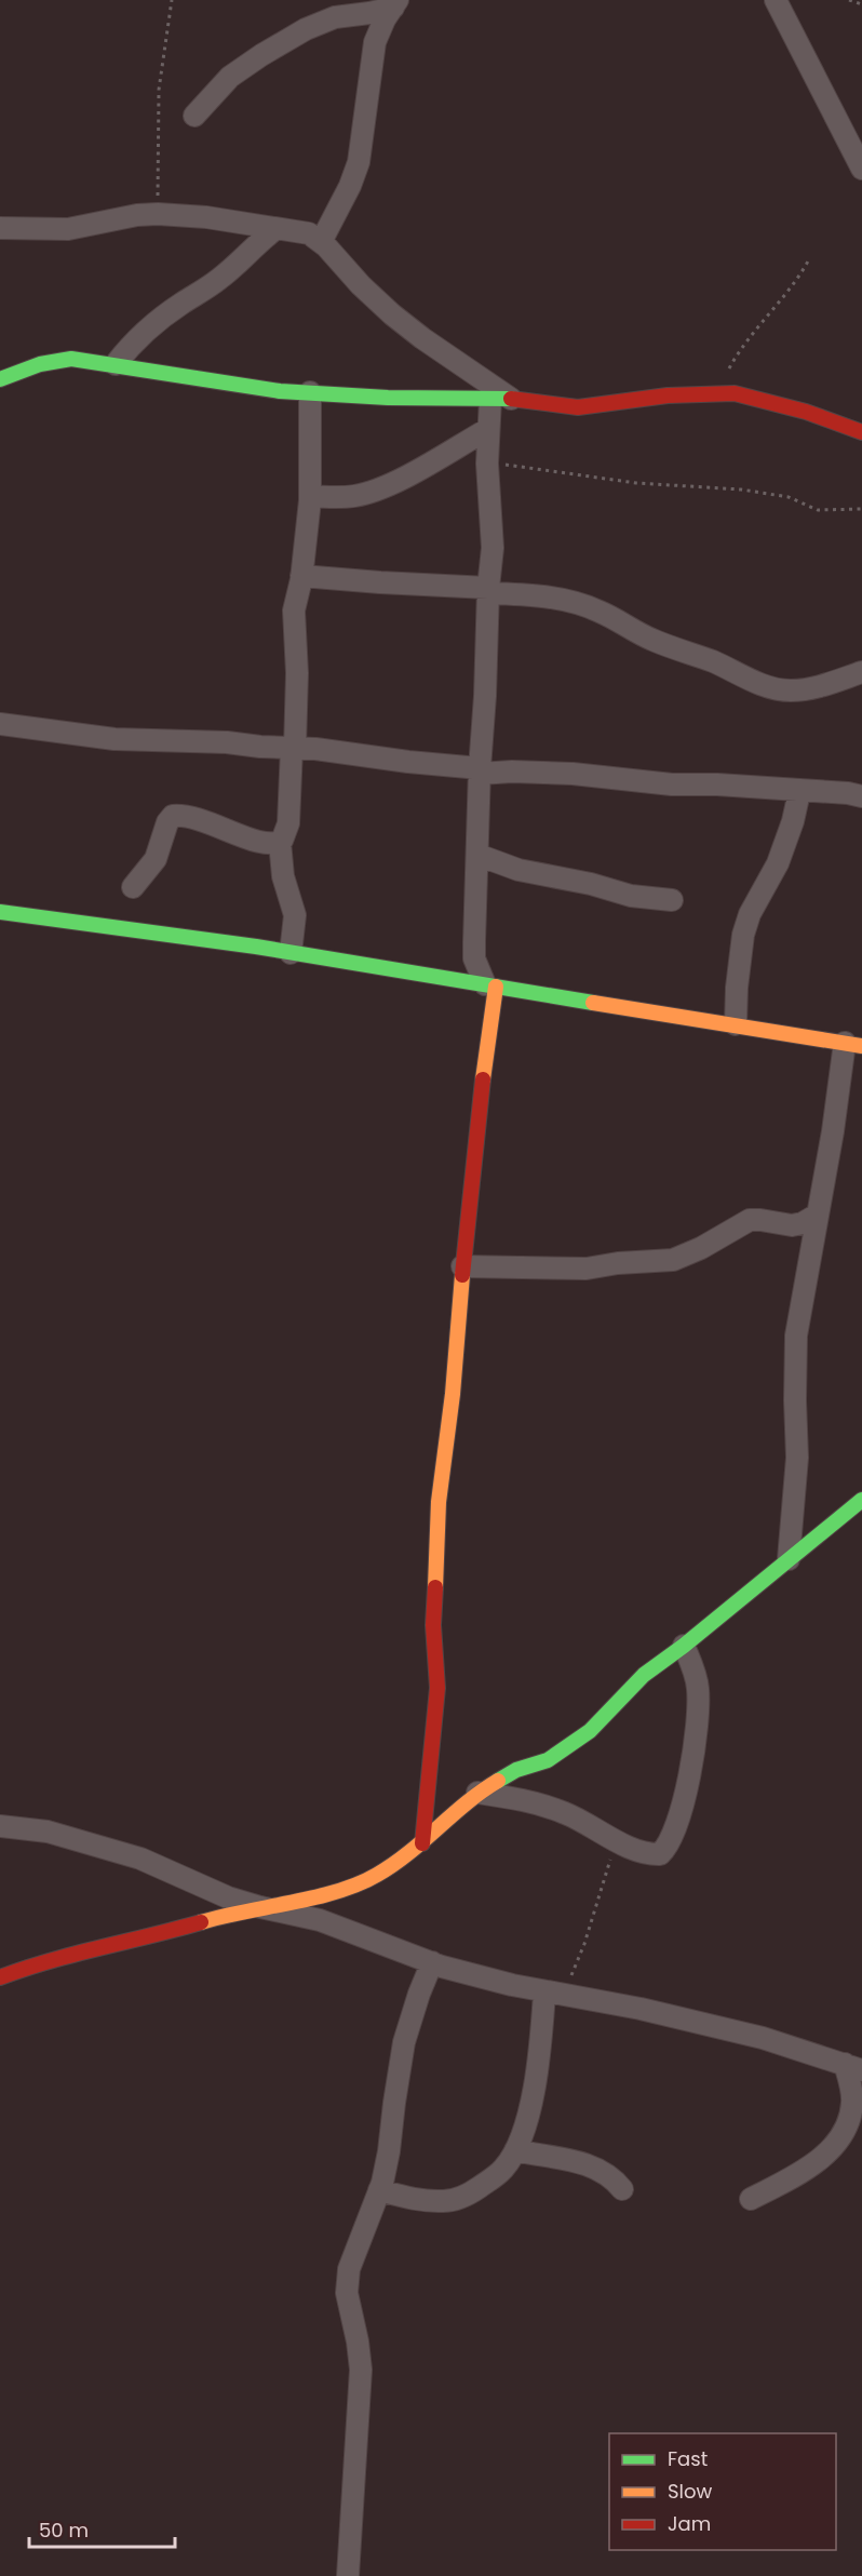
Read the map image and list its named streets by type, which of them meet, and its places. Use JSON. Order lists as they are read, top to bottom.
{
  "legend": ["Fast", "Slow", "Jam"],
  "scale_bar": "50 m"
}
